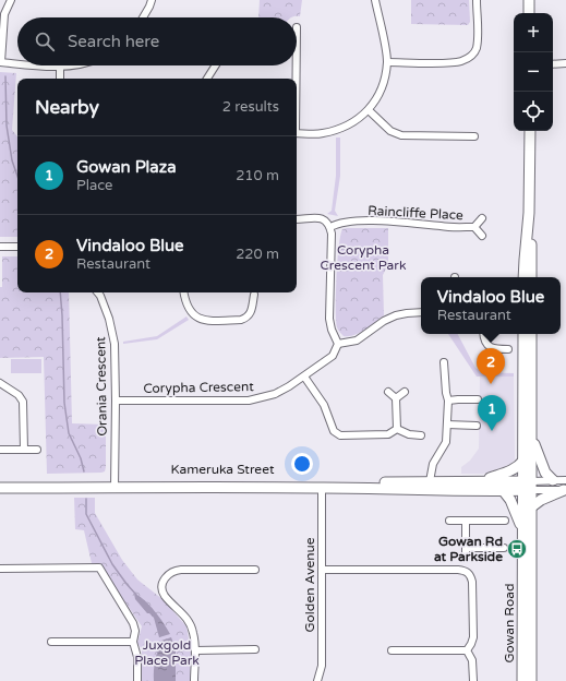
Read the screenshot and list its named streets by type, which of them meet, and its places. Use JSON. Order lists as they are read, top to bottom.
{
  "streets": {
    "main road": ["Kameruka Street", "Gowan Road"],
    "street": [
      "Raincliffe Place",
      "Orania Crescent",
      "Corypha Crescent",
      "Golden Avenue"
    ]
  },
  "crossings": [
    ["Orania Crescent", "Corypha Crescent"],
    ["Orania Crescent", "Kameruka Street"],
    ["Kameruka Street", "Golden Avenue"],
    ["Kameruka Street", "Gowan Road"]
  ],
  "parks": ["Corypha Crescent Park", "Juxgold Place Park"],
  "places": {
    "bus stop": ["Gowan Rd at Parkside"]
  },
  "page": {
    "map_buttons": ["+", "−"],
    "search": "Search here",
    "heading": ["Nearby", "2 results"],
    "list": [
      {
        "mark": "1",
        "name": "Gowan Plaza",
        "note": "Place",
        "value": "210 m"
      },
      {
        "mark": "2",
        "name": "Vindaloo Blue",
        "note": "Restaurant",
        "value": "220 m"
      }
    ],
    "popup": ["Vindaloo Blue", "Restaurant"],
    "pins": ["2", "1"]
  }
}
